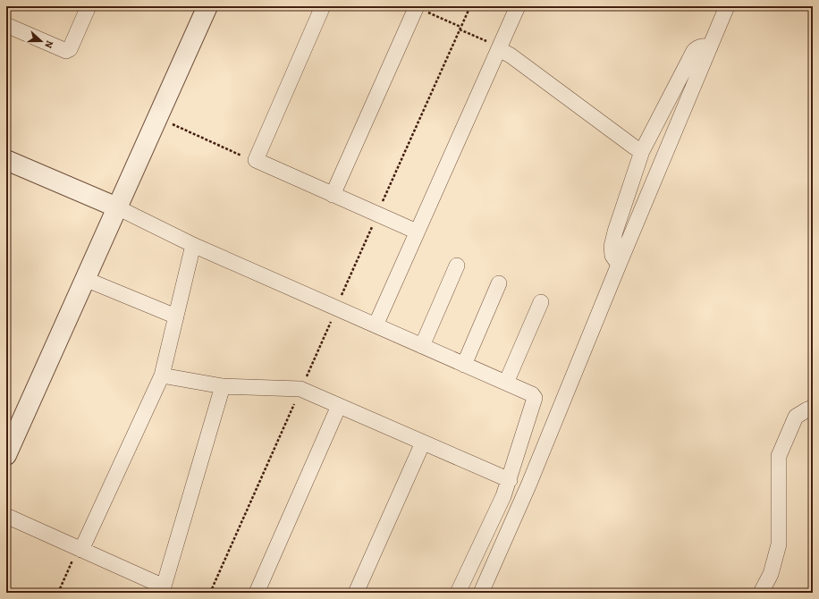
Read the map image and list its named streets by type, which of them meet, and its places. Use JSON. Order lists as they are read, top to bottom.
{
  "north": "right"
}
